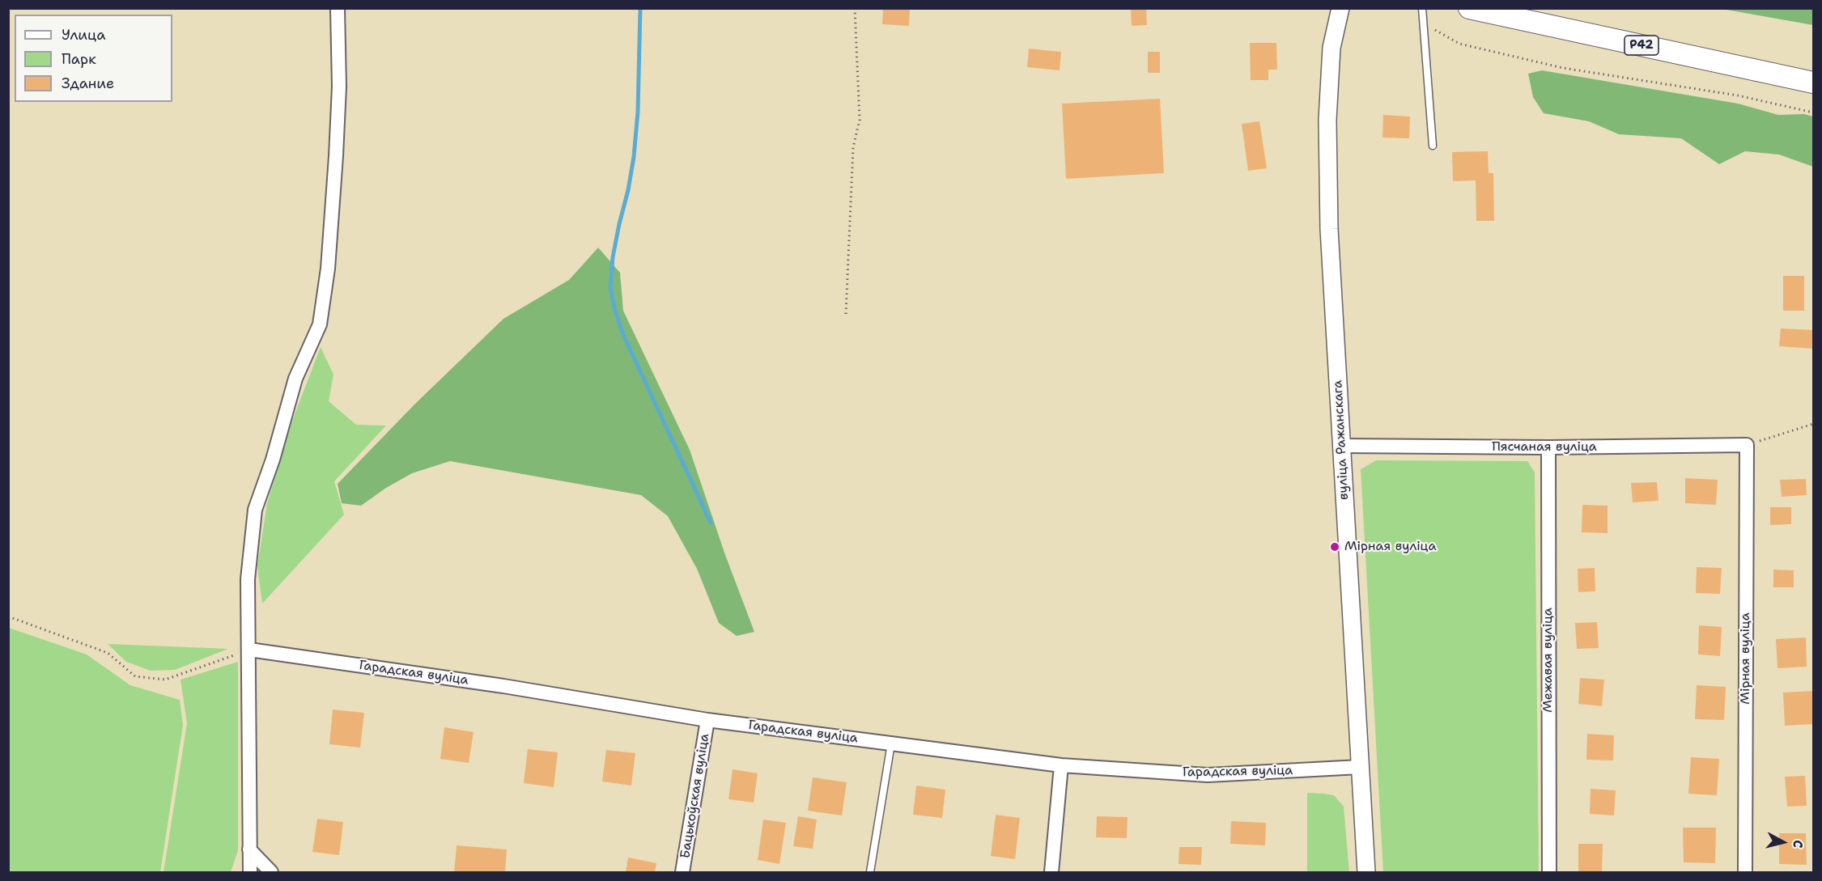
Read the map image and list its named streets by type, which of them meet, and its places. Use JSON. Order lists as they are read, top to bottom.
{
  "streets": {
    "main road": ["Р42"],
    "street": [
      "вуліца Ражанскага",
      "Пясчаная вуліца",
      "Мірная вуліца",
      "Межавая вуліца",
      "Гарадская вуліца",
      "Бацькоўская вуліца"
    ]
  },
  "crossings": [
    ["вуліца Ражанскага", "Пясчаная вуліца"],
    ["вуліца Ражанскага", "Гарадская вуліца"],
    ["Пясчаная вуліца", "Мірная вуліца"],
    ["Пясчаная вуліца", "Межавая вуліца"],
    ["Гарадская вуліца", "Бацькоўская вуліца"]
  ],
  "places": ["Мірная вуліца"],
  "legend": ["Улица", "Парк", "Здание"],
  "north": "right"
}
